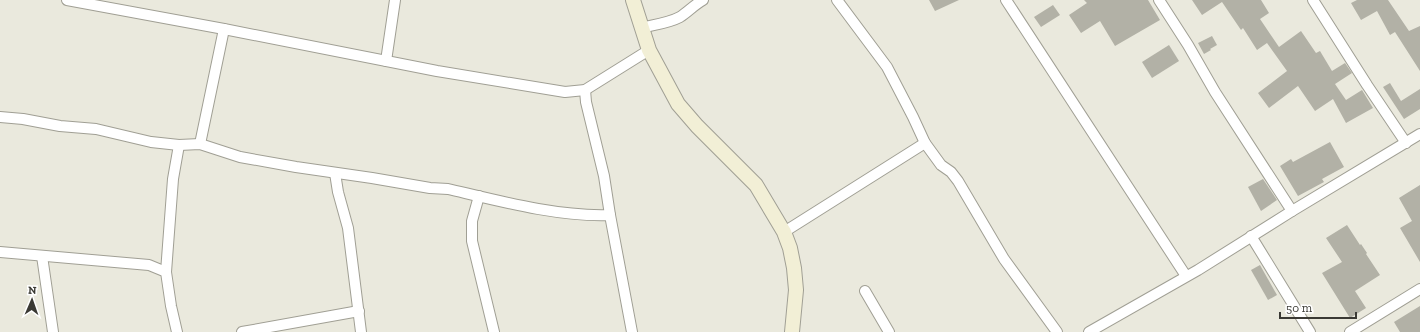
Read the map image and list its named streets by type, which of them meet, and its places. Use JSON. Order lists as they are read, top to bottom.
{
  "scale_bar": "50 m",
  "north": "top"
}
